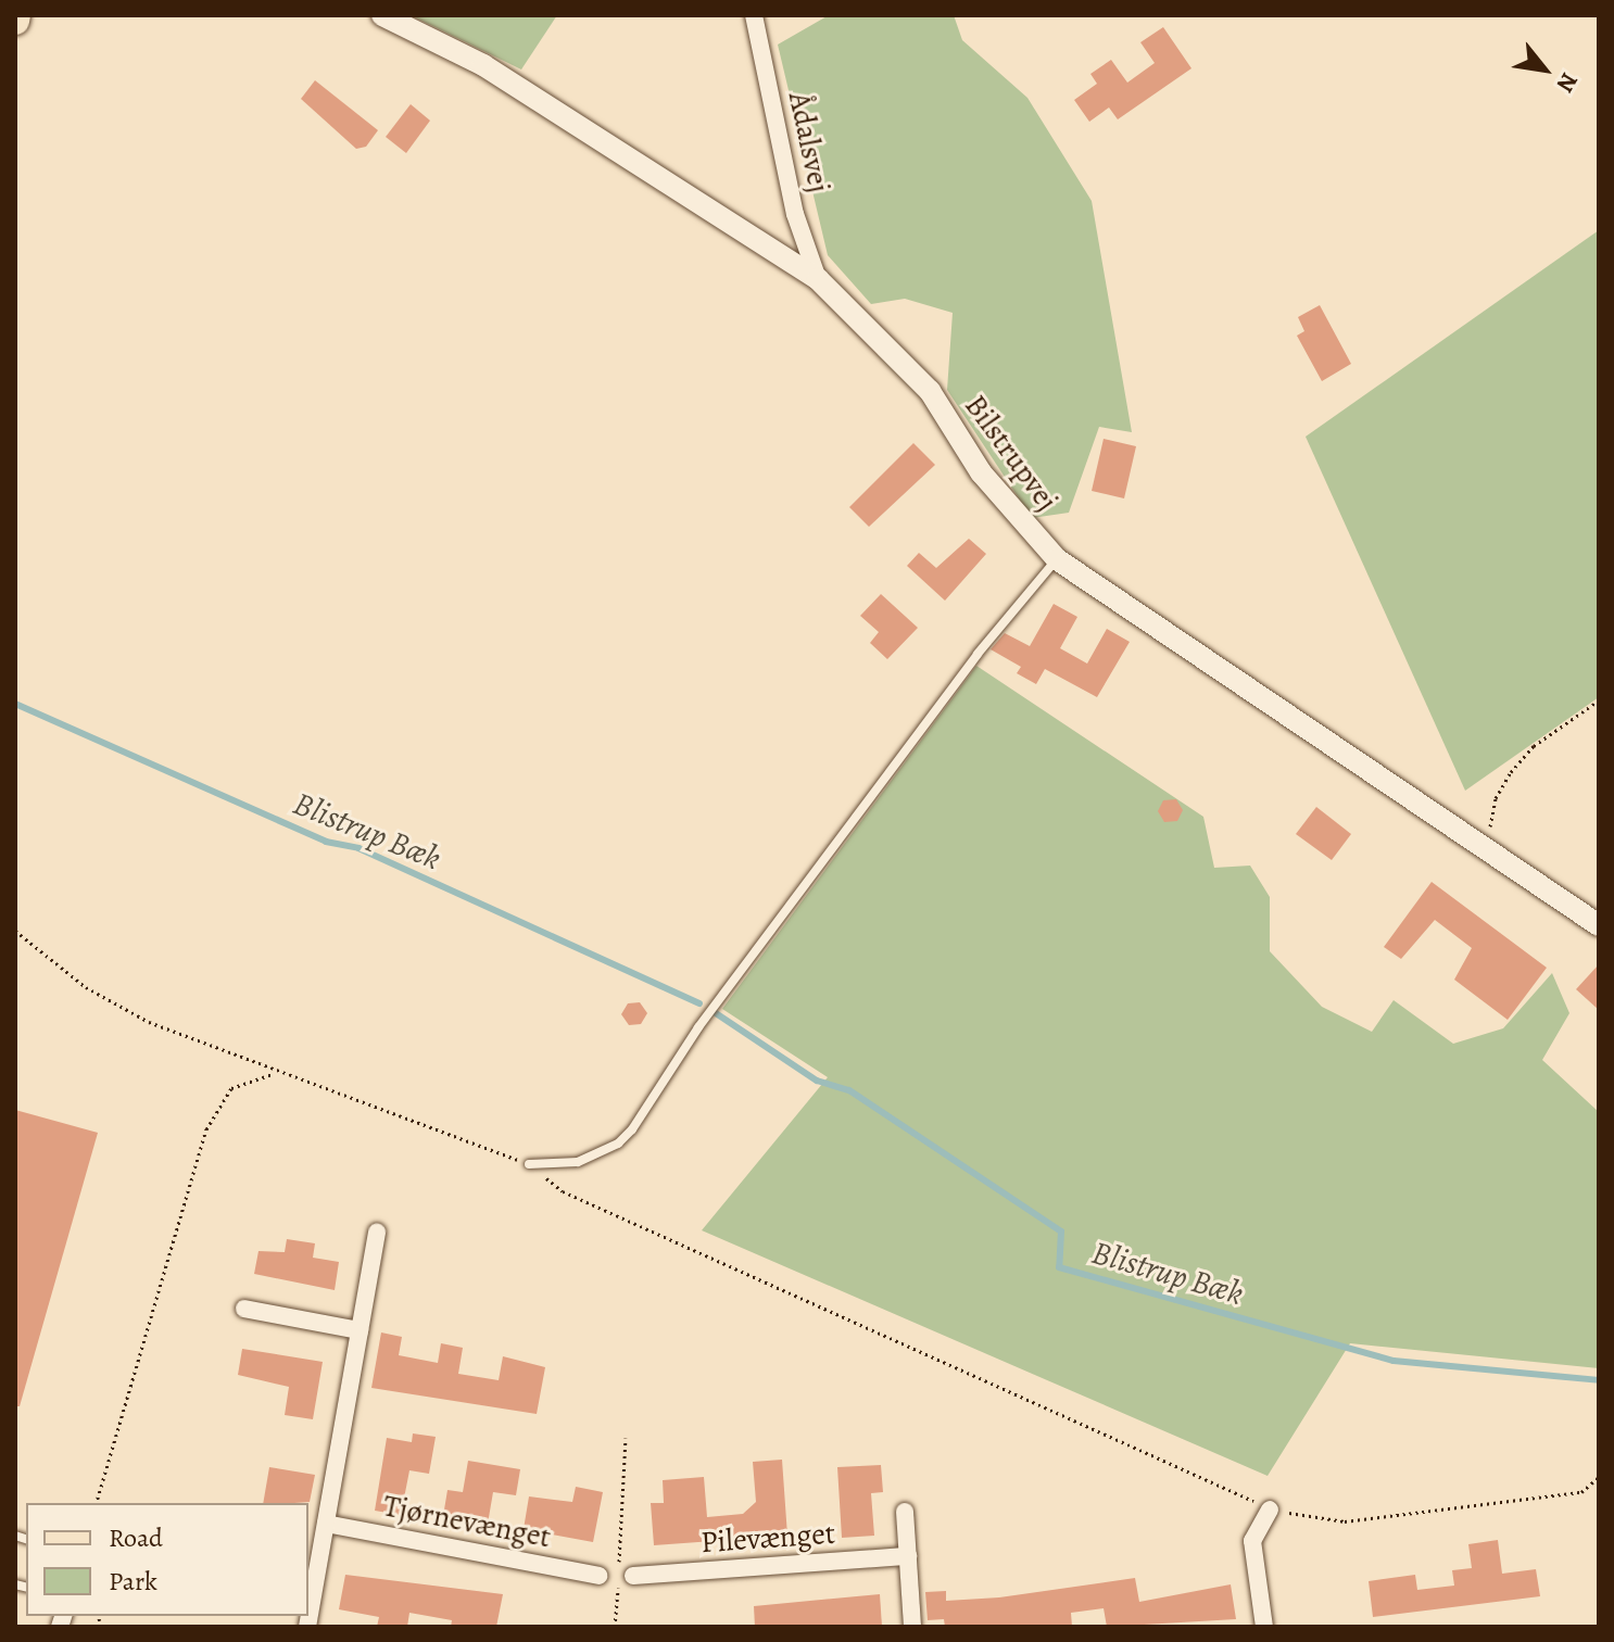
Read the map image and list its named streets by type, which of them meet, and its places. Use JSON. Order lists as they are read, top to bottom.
{
  "streets": {
    "street": [
      "Ådalsvej",
      "Bilstrupvej",
      "Tjørnevænget",
      "Pilevænget"
    ]
  },
  "crossings": [
    ["Ådalsvej", "Bilstrupvej"]
  ],
  "water": ["Blistrup Bæk"],
  "legend": ["Road", "Park"],
  "north": "bottom right"
}
